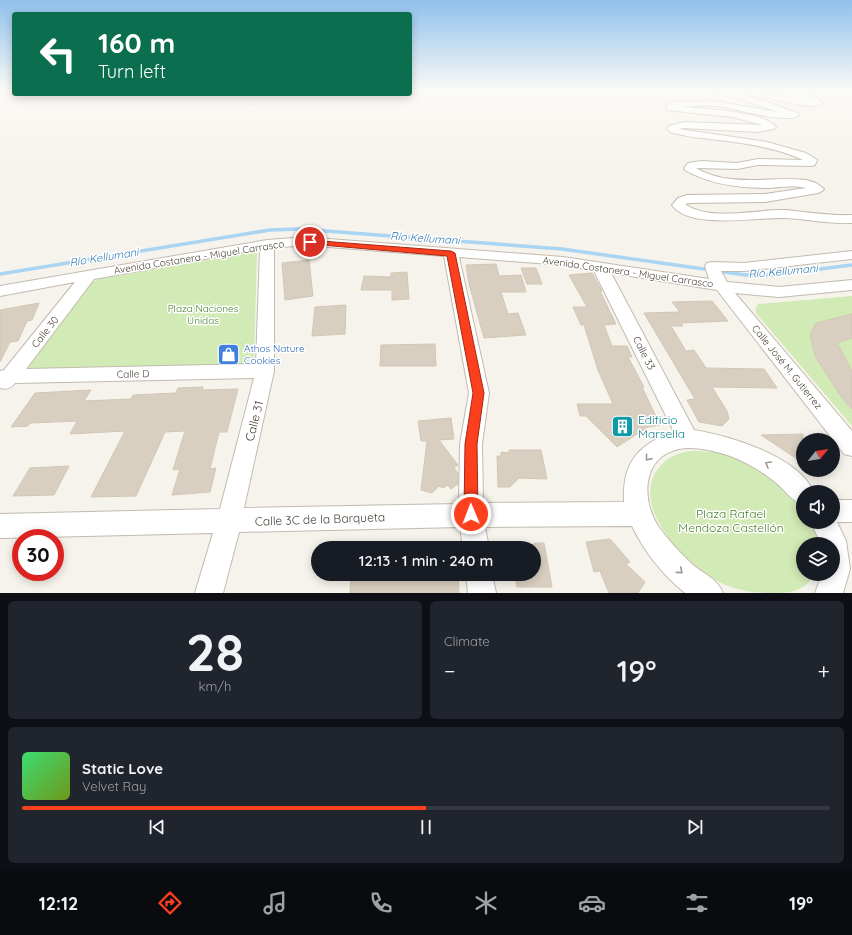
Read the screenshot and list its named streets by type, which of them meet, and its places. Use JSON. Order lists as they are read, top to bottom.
{
  "streets": {
    "street": [
      "Avenida Costanera - Miguel Carrasco",
      "Calle 30",
      "Calle 33",
      "Calle José M. Gutierrez",
      "Calle D",
      "Calle 31",
      "Calle 3C de la Barqueta"
    ]
  },
  "crossings": [
    ["Avenida Costanera - Miguel Carrasco", "Calle 30"],
    ["Avenida Costanera - Miguel Carrasco", "Calle 33"],
    ["Avenida Costanera - Miguel Carrasco", "Calle José M. Gutierrez"],
    ["Avenida Costanera - Miguel Carrasco", "Calle 31"],
    ["Calle 30", "Calle D"],
    ["Calle D", "Calle 31"],
    ["Calle 31", "Calle 3C de la Barqueta"]
  ],
  "water": ["Río Kellumani"],
  "parks": ["Plaza Naciones Unidas", "Plaza Rafael Mendoza Castellón"],
  "places": {
    "shop": ["Athos Nature Cookies"],
    "building": ["Edificio Marsella"]
  },
  "north": "top right",
  "page": {
    "turn": ["160 m", "Turn left"],
    "limit": "30",
    "trip": "12:13 · 1 min · 240 m",
    "tile": [
      ["28", "km/h"],
      "Climate"
    ],
    "heat": ["−", "19°", "+"],
    "song": ["Static Love", "Velvet Ray"],
    "tabs": ["12:12", "19°"]
  }
}
